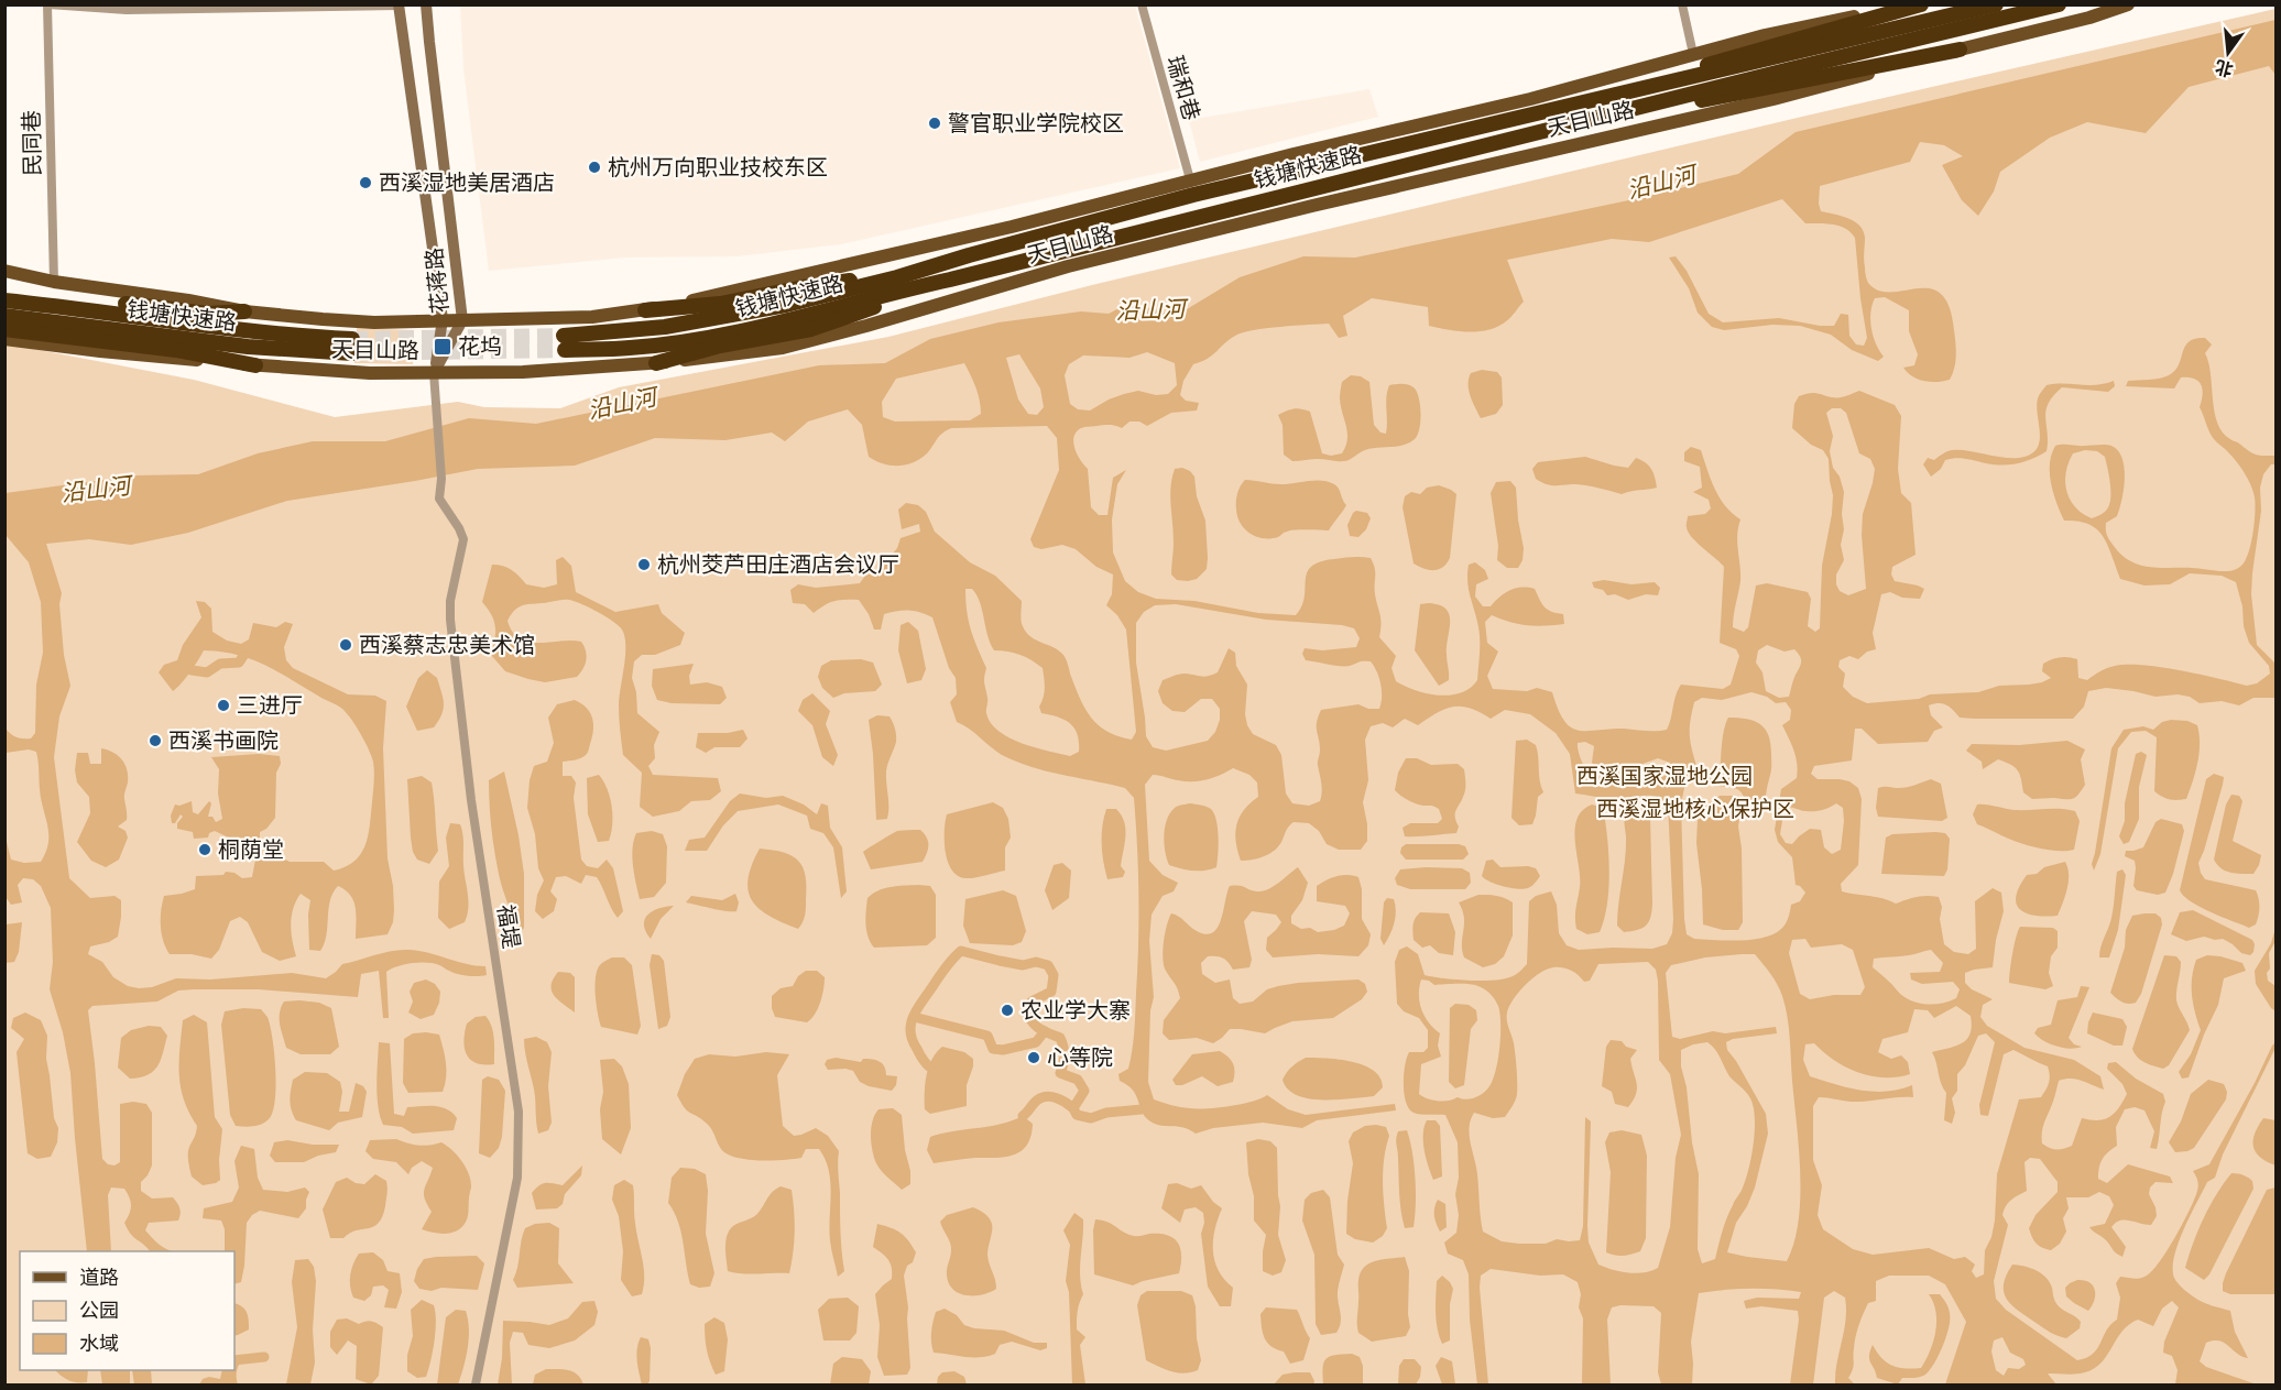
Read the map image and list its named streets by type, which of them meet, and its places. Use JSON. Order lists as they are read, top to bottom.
{
  "streets": {
    "highway": ["钱塘快速路"],
    "main road": ["天目山路"],
    "street": [
      "瑞和巷",
      "民同巷",
      "花蒋路",
      "福堤"
    ]
  },
  "crossings": [
    ["瑞和巷", "天目山路"],
    ["天目山路", "民同巷"],
    ["天目山路", "花蒋路"],
    ["天目山路", "福堤"],
    ["花蒋路", "福堤"]
  ],
  "water": ["沿山河"],
  "parks": ["西溪国家湿地公园", "西溪湿地核心保护区"],
  "places": {
    "other": [
      "警官职业学院校区",
      "杭州万向职业技校东区",
      "西溪湿地美居酒店",
      "杭州茭芦田庄酒店会议厅",
      "西溪蔡志忠美术馆",
      "三进厅",
      "西溪书画院",
      "桐荫堂",
      "农业学大寨",
      "心等院"
    ],
    "transit": ["花坞"]
  },
  "legend": ["道路", "公园", "水域"],
  "north": "bottom"
}
